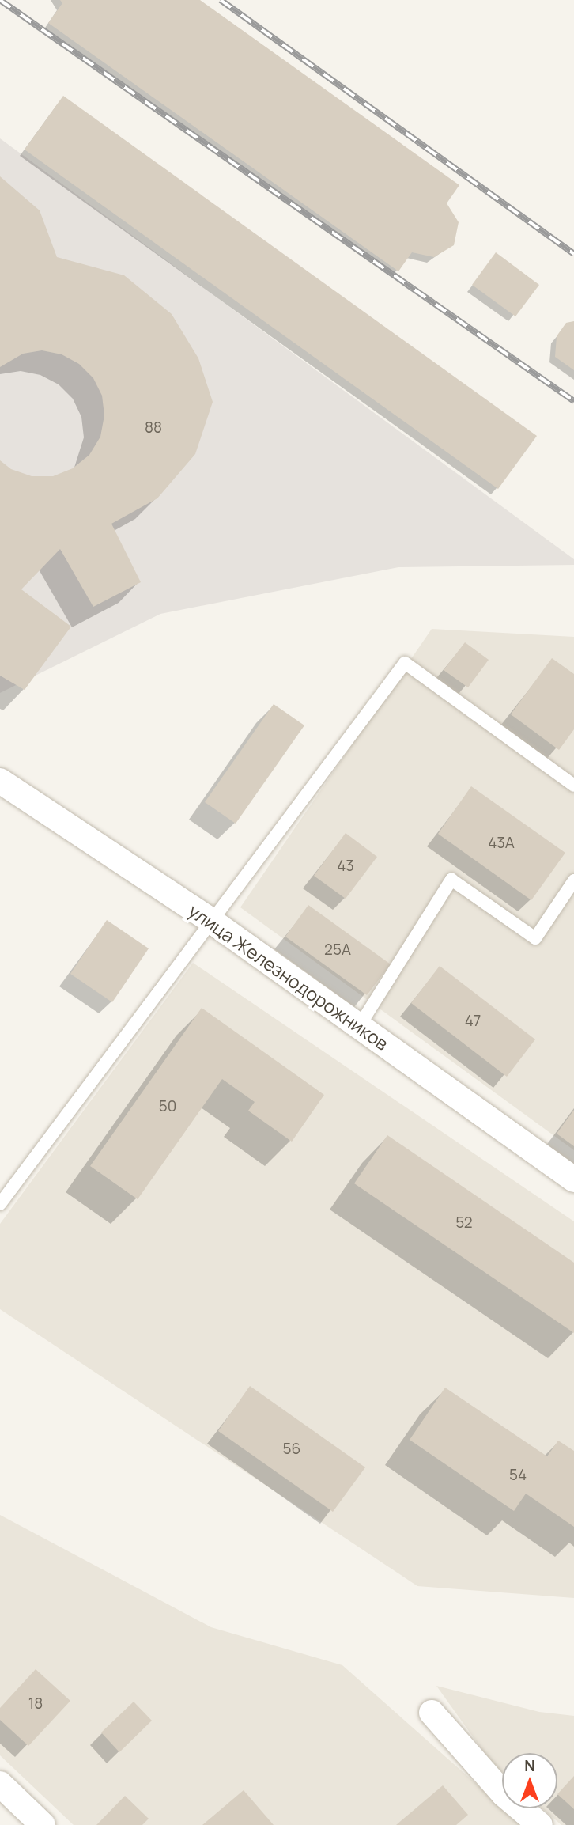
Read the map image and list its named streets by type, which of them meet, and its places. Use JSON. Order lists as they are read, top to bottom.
{
  "streets": {
    "street": ["улица Железнодорожников"]
  },
  "house_numbers": [
    "88",
    "43А",
    "43",
    "25А",
    "47",
    "50",
    "52",
    "56",
    "54",
    "18"
  ],
  "north": "top"
}
